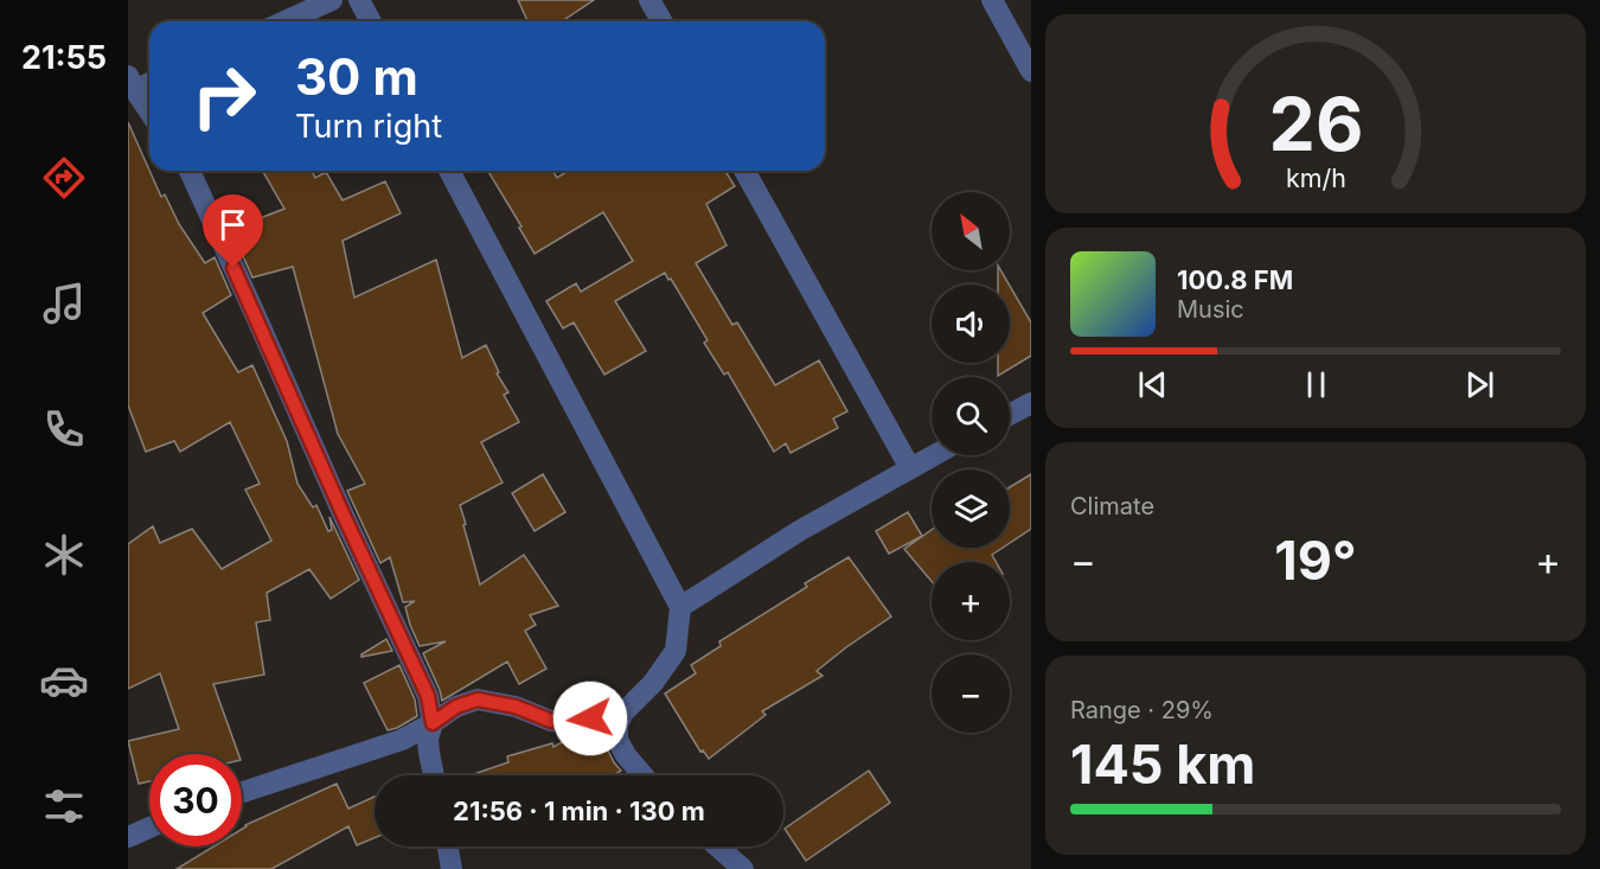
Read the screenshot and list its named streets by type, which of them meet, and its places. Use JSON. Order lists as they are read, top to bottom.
{
  "north": "top left",
  "page": {
    "tabs": "21:55",
    "turn": ["30 m", "Turn right"],
    "map_buttons": ["+", "−"],
    "song": ["100.8 FM", "Music"],
    "tile": [
      "Climate",
      ["Range · 29%", "145 km"]
    ],
    "heat": ["−", "19°", "+"],
    "limit": "30",
    "trip": "21:56 · 1 min · 130 m",
    "gauge": ["26", "km/h"]
  }
}
